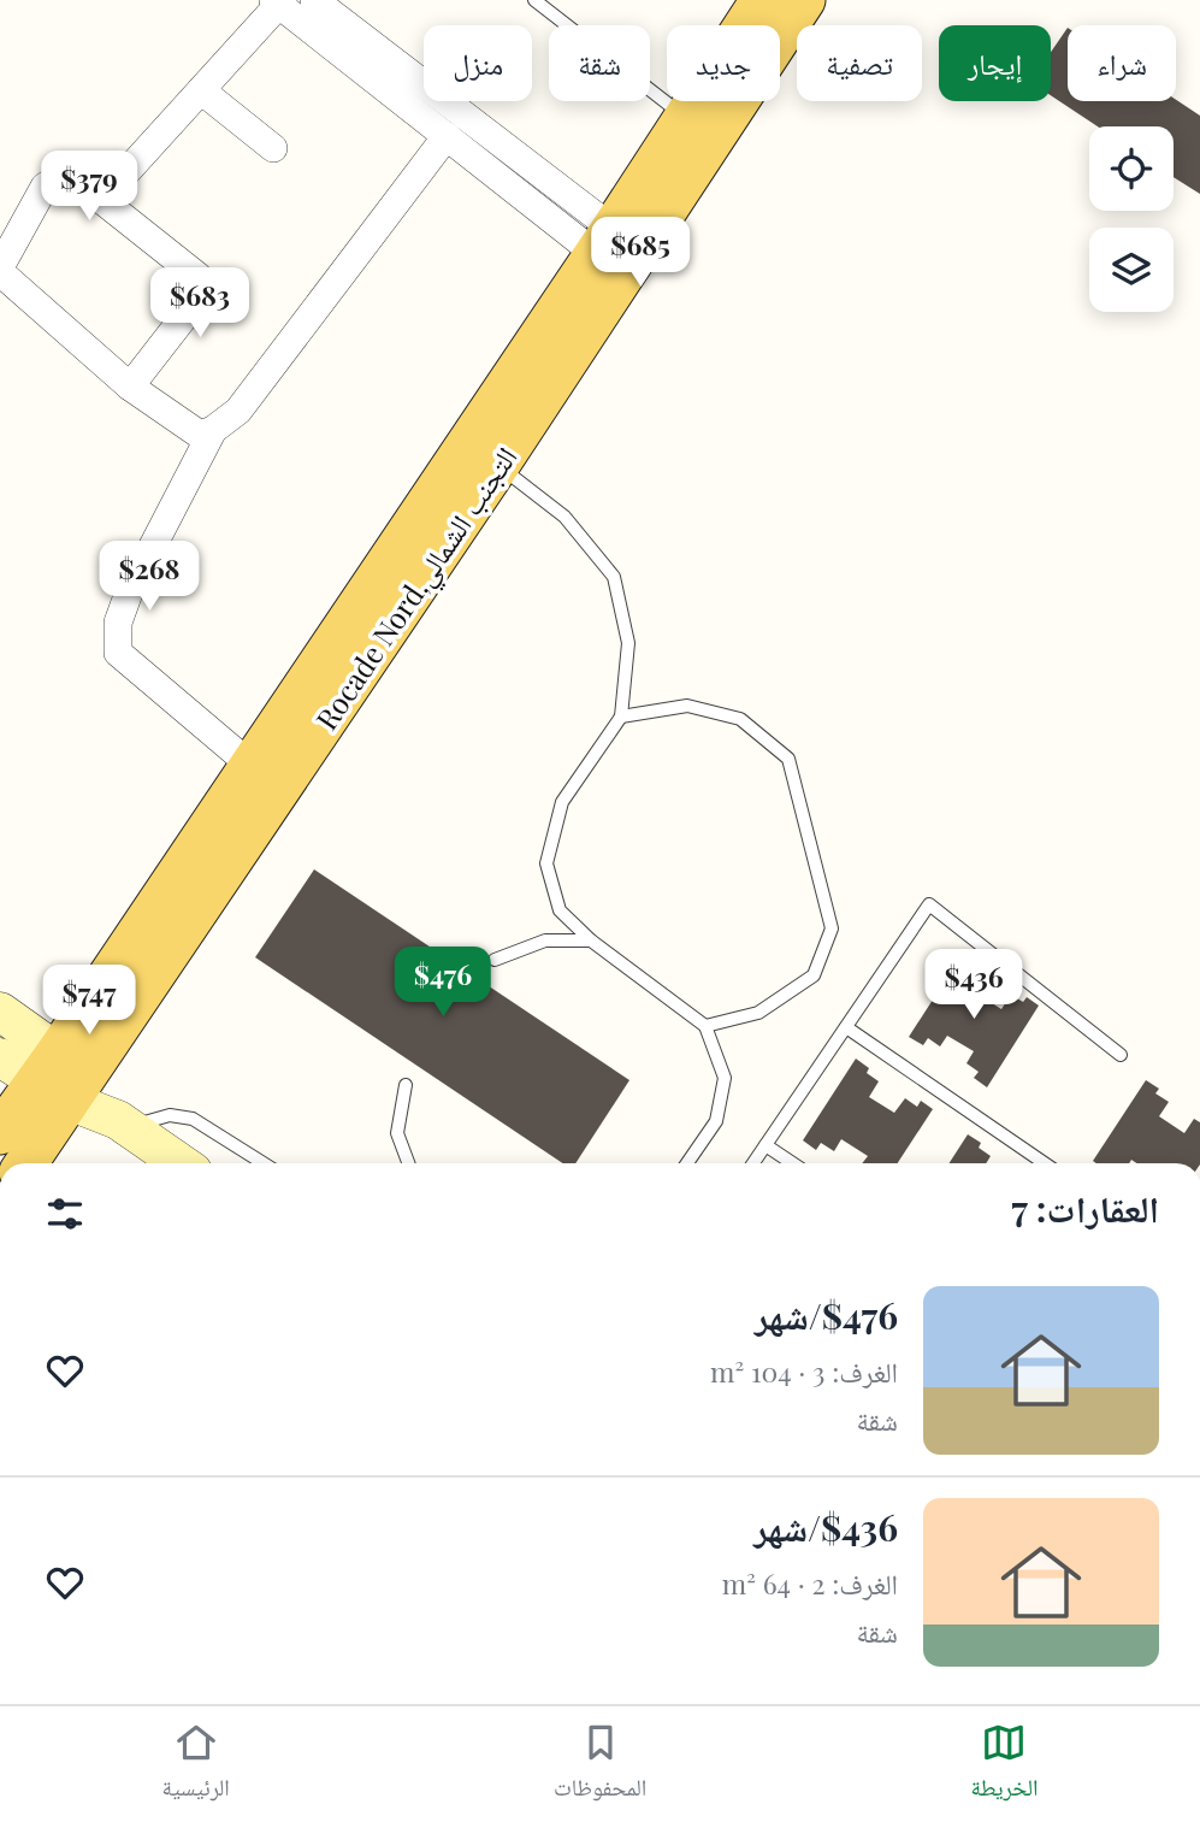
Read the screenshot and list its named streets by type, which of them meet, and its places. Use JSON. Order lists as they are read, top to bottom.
{
  "streets": {
    "main road": ["Rocade Nord,التجنب الشمالي"]
  },
  "page": {
    "chip": [
      "شراء",
      "إيجار",
      "تصفية",
      "جديد",
      "شقة",
      "منزل"
    ],
    "price": [
      "$379",
      "$685",
      "$683",
      "$268",
      "$476",
      "$436",
      "$747"
    ],
    "heading": "العقارات: 7",
    "list": [
      {
        "name": "$476/شهر",
        "note": "الغرف: 3 · 104 m² · شقة"
      },
      {
        "name": "$436/شهر",
        "note": "الغرف: 2 · 64 m² · شقة"
      }
    ],
    "tabs": ["الخريطة", "المحفوظات", "الرئيسية"]
  }
}
